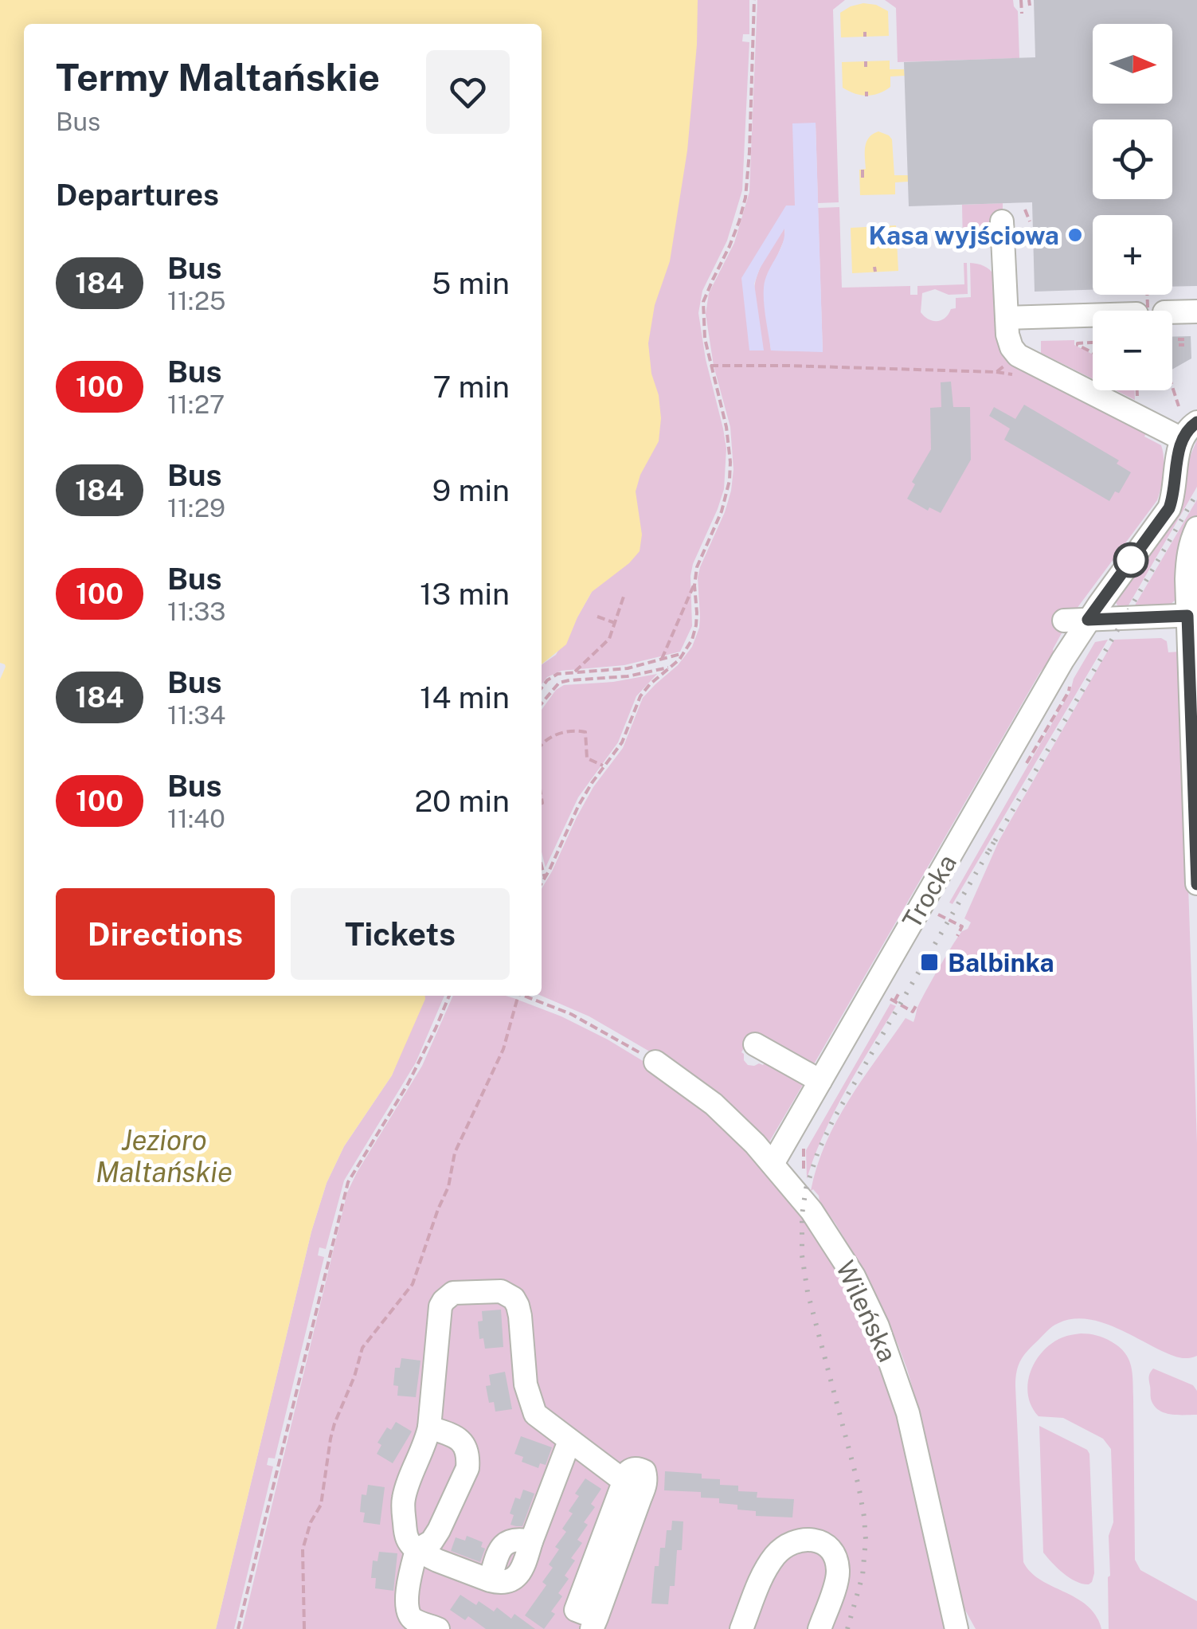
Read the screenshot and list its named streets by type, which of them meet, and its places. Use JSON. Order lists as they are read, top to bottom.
{
  "streets": {
    "street": ["Trocka", "Wileńska"]
  },
  "crossings": [
    ["Trocka", "Wileńska"]
  ],
  "water": ["Jezioro Maltańskie"],
  "places": {
    "other": ["Kasa wyjściowa"],
    "transit": ["Balbinka"]
  },
  "lines": ["bus line 184"],
  "north": "right",
  "page": {
    "map_buttons": ["+", "−"],
    "heading": [
      ["Termy Maltańskie", "Bus"],
      "Departures"
    ],
    "list": [
      {
        "mark": "184",
        "name": "Bus",
        "note": "11:25",
        "value": "5 min"
      },
      {
        "mark": "100",
        "name": "Bus",
        "note": "11:27",
        "value": "7 min"
      },
      {
        "mark": "184",
        "name": "Bus",
        "note": "11:29",
        "value": "9 min"
      },
      {
        "mark": "100",
        "name": "Bus",
        "note": "11:33",
        "value": "13 min"
      },
      {
        "mark": "184",
        "name": "Bus",
        "note": "11:34",
        "value": "14 min"
      },
      {
        "mark": "100",
        "name": "Bus",
        "note": "11:40",
        "value": "20 min"
      }
    ],
    "buttons": ["Directions", "Tickets"]
  }
}
